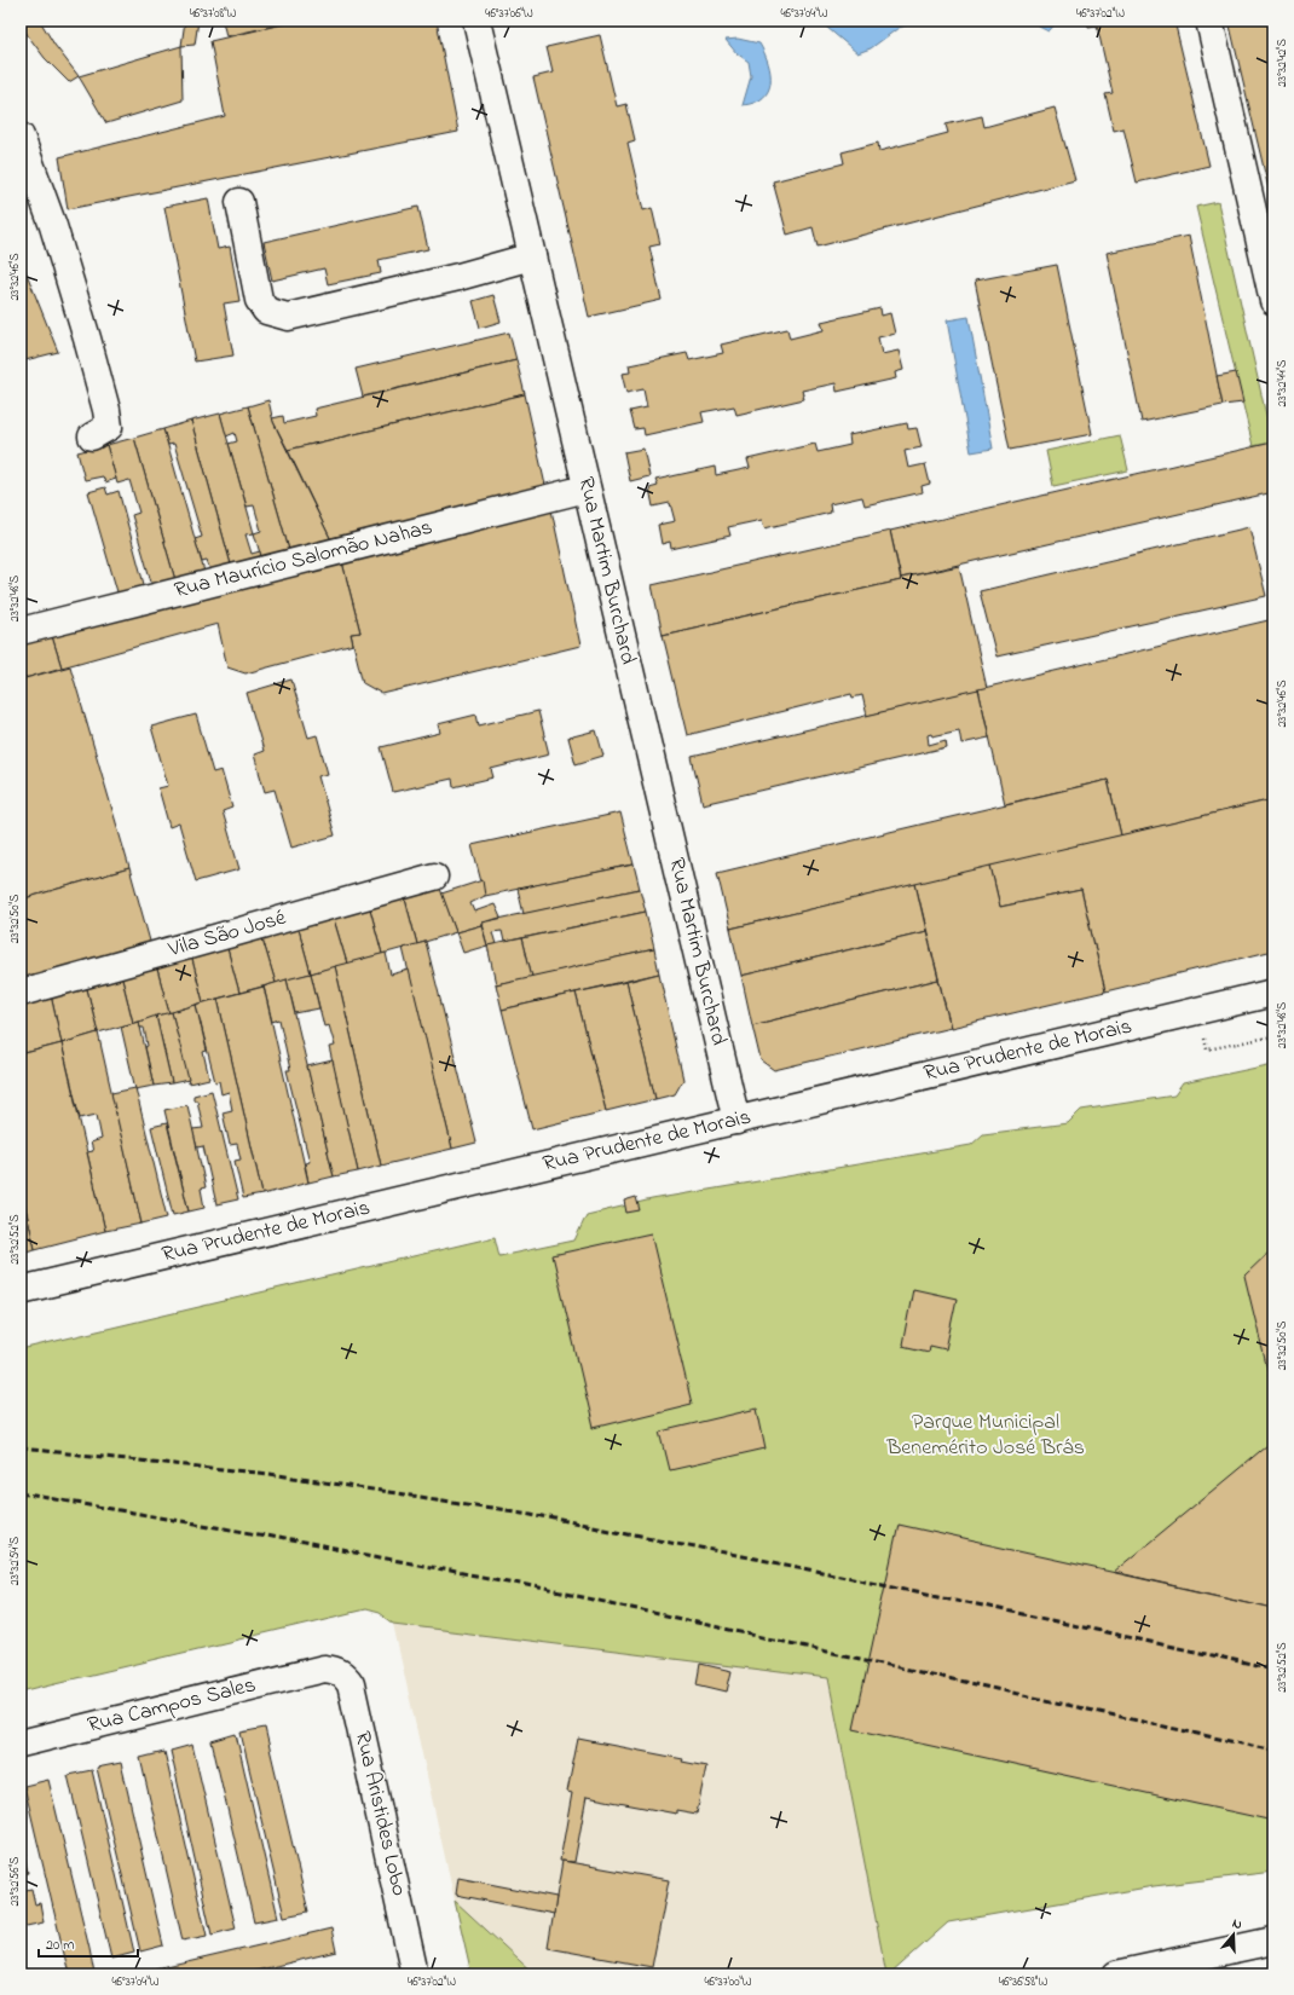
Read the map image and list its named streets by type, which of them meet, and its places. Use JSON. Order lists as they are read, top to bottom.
{
  "streets": {
    "street": [
      "Rua Maurício Salomão Nahas",
      "Rua Martim Burchard",
      "Vila São José",
      "Rua Prudente de Morais",
      "Rua Campos Sales",
      "Rua Aristides Lobo"
    ]
  },
  "crossings": [
    ["Rua Maurício Salomão Nahas", "Rua Martim Burchard"],
    ["Rua Martim Burchard", "Rua Prudente de Morais"],
    ["Rua Campos Sales", "Rua Aristides Lobo"]
  ],
  "parks": ["Parque Municipal Benemérito José Brás"],
  "scale_bar": "20 m",
  "north": "top",
  "coordinates": [
    "46°37'08\"W",
    "46°37'06\"W",
    "46°37'04\"W",
    "46°37'02\"W",
    "23°32'42\"S",
    "23°32'46\"S",
    "23°32'44\"S",
    "23°32'48\"S",
    "23°32'50\"S",
    "23°32'52\"S",
    "23°32'54\"S",
    "23°32'56\"S",
    "46°37'00\"W",
    "46°36'58\"W"
  ]
}
